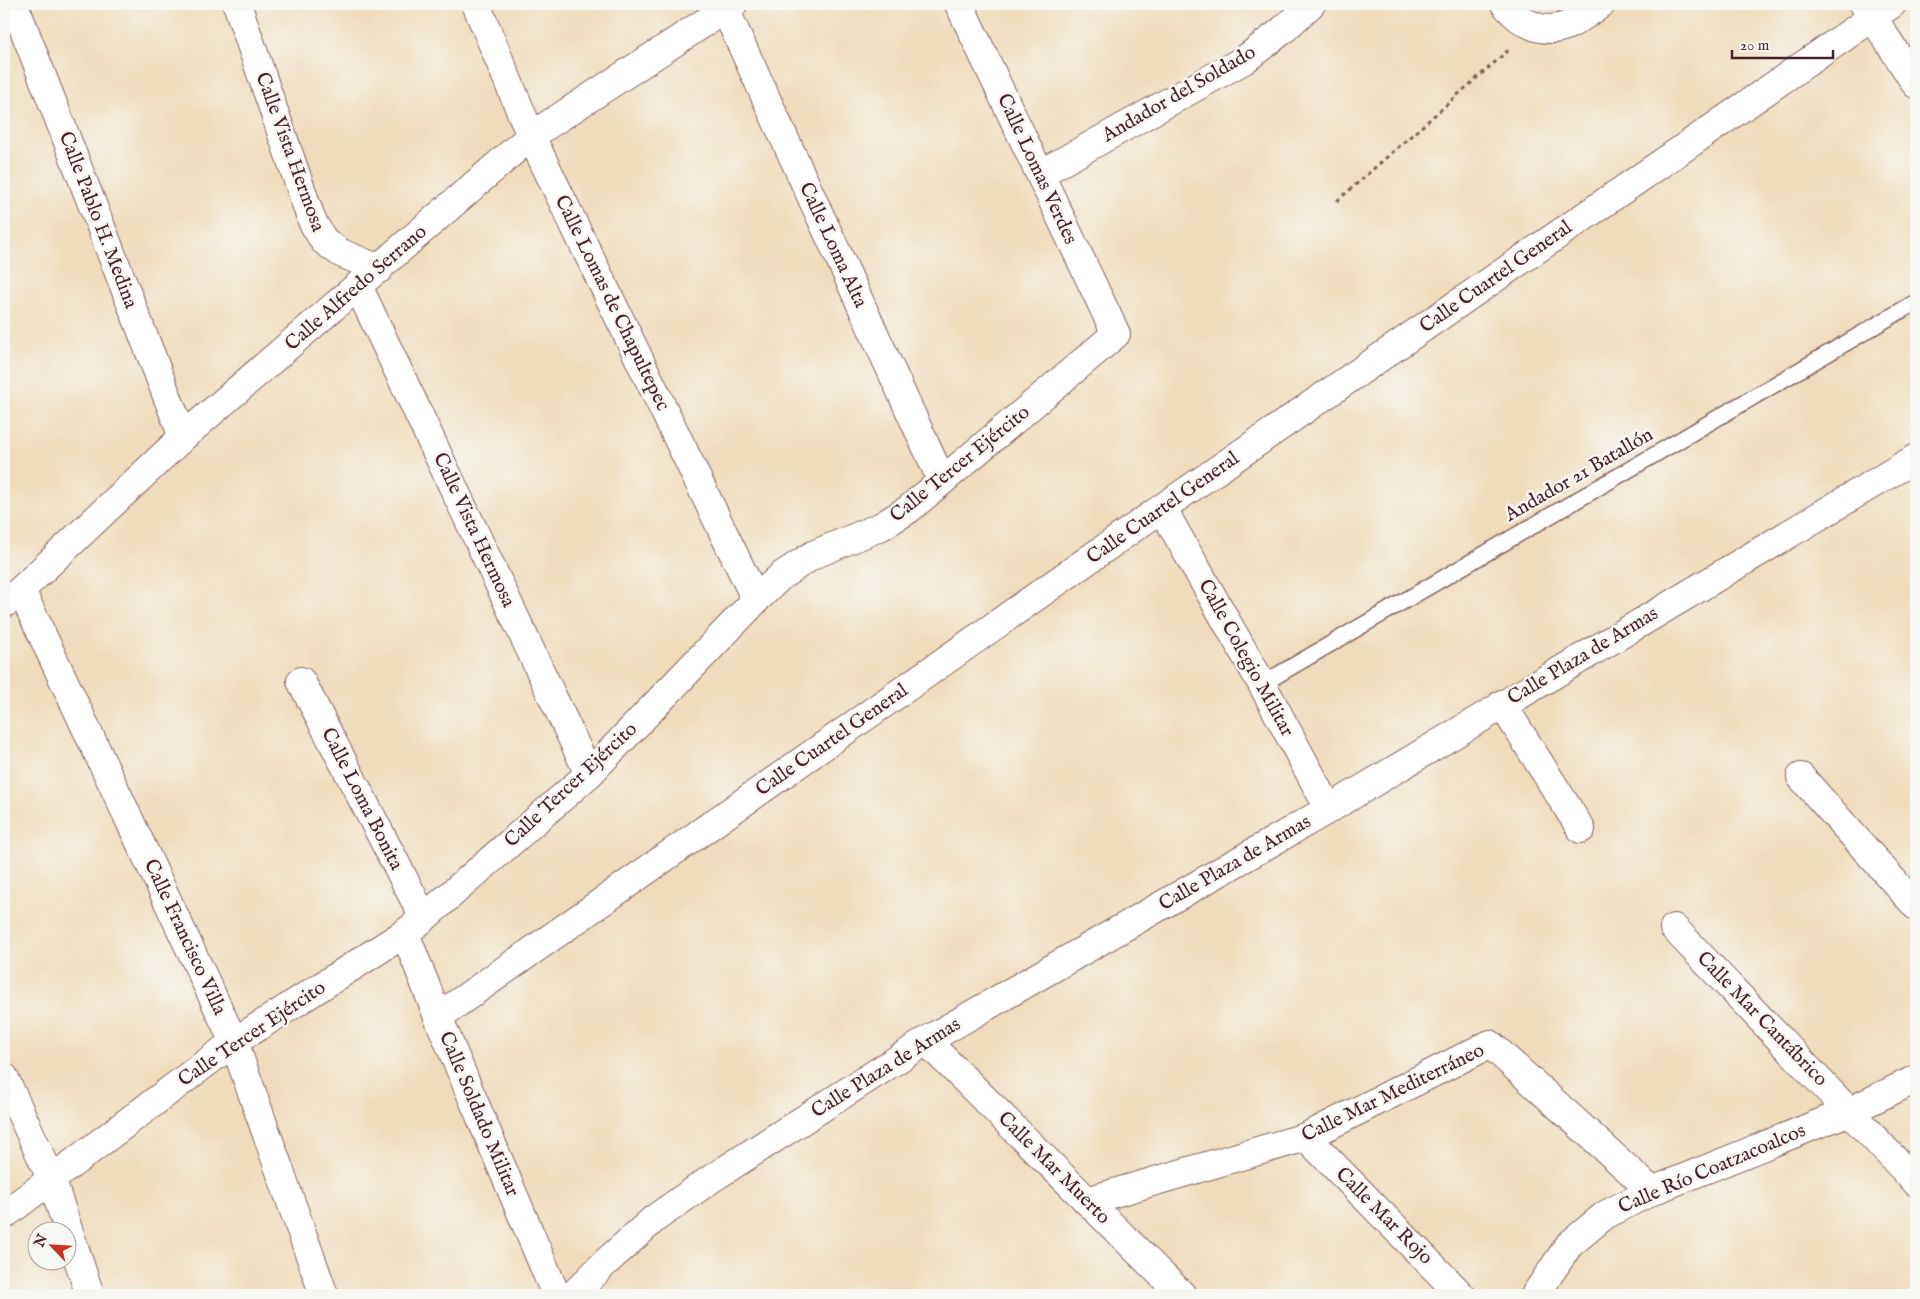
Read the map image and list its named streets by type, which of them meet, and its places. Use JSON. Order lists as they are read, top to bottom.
{
  "streets": {
    "street": [
      "Andador del Soldado",
      "Calle Vista Hermosa",
      "Calle Lomas Verdes",
      "Calle Pablo H. Medina",
      "Calle Loma Alta",
      "Calle Cuartel General",
      "Calle Alfredo Serrano",
      "Calle Lomas de Chapultepec",
      "Calle Tercer Ejército",
      "Calle Plaza de Armas",
      "Calle Colegio Militar",
      "Calle Loma Bonita",
      "Calle Francisco Villa",
      "Calle Mar Cantábrico",
      "Calle Mar Mediterráneo",
      "Calle Soldado Militar",
      "Calle Mar Muerto",
      "Calle Río Coatzacoalcos",
      "Calle Mar Rojo"
    ],
    "lane": ["Andador 21 Batallón"]
  },
  "crossings": [
    ["Andador del Soldado", "Calle Lomas Verdes"],
    ["Calle Vista Hermosa", "Calle Alfredo Serrano"],
    ["Calle Vista Hermosa", "Calle Tercer Ejército"],
    ["Calle Lomas Verdes", "Calle Tercer Ejército"],
    ["Calle Pablo H. Medina", "Calle Alfredo Serrano"],
    ["Calle Loma Alta", "Calle Alfredo Serrano"],
    ["Calle Loma Alta", "Calle Tercer Ejército"],
    ["Calle Cuartel General", "Calle Colegio Militar"],
    ["Calle Cuartel General", "Calle Soldado Militar"],
    ["Calle Alfredo Serrano", "Calle Lomas de Chapultepec"],
    ["Calle Alfredo Serrano", "Calle Francisco Villa"],
    ["Calle Lomas de Chapultepec", "Calle Tercer Ejército"],
    ["Calle Tercer Ejército", "Calle Loma Bonita"],
    ["Calle Tercer Ejército", "Calle Francisco Villa"],
    ["Calle Tercer Ejército", "Calle Soldado Militar"],
    ["Andador 21 Batallón", "Calle Colegio Militar"],
    ["Calle Plaza de Armas", "Calle Colegio Militar"],
    ["Calle Plaza de Armas", "Calle Mar Muerto"],
    ["Calle Loma Bonita", "Calle Soldado Militar"],
    ["Calle Mar Cantábrico", "Calle Río Coatzacoalcos"],
    ["Calle Mar Mediterráneo", "Calle Mar Muerto"],
    ["Calle Mar Mediterráneo", "Calle Río Coatzacoalcos"],
    ["Calle Mar Mediterráneo", "Calle Mar Rojo"]
  ],
  "scale_bar": "20 m",
  "north": "top left"
}
